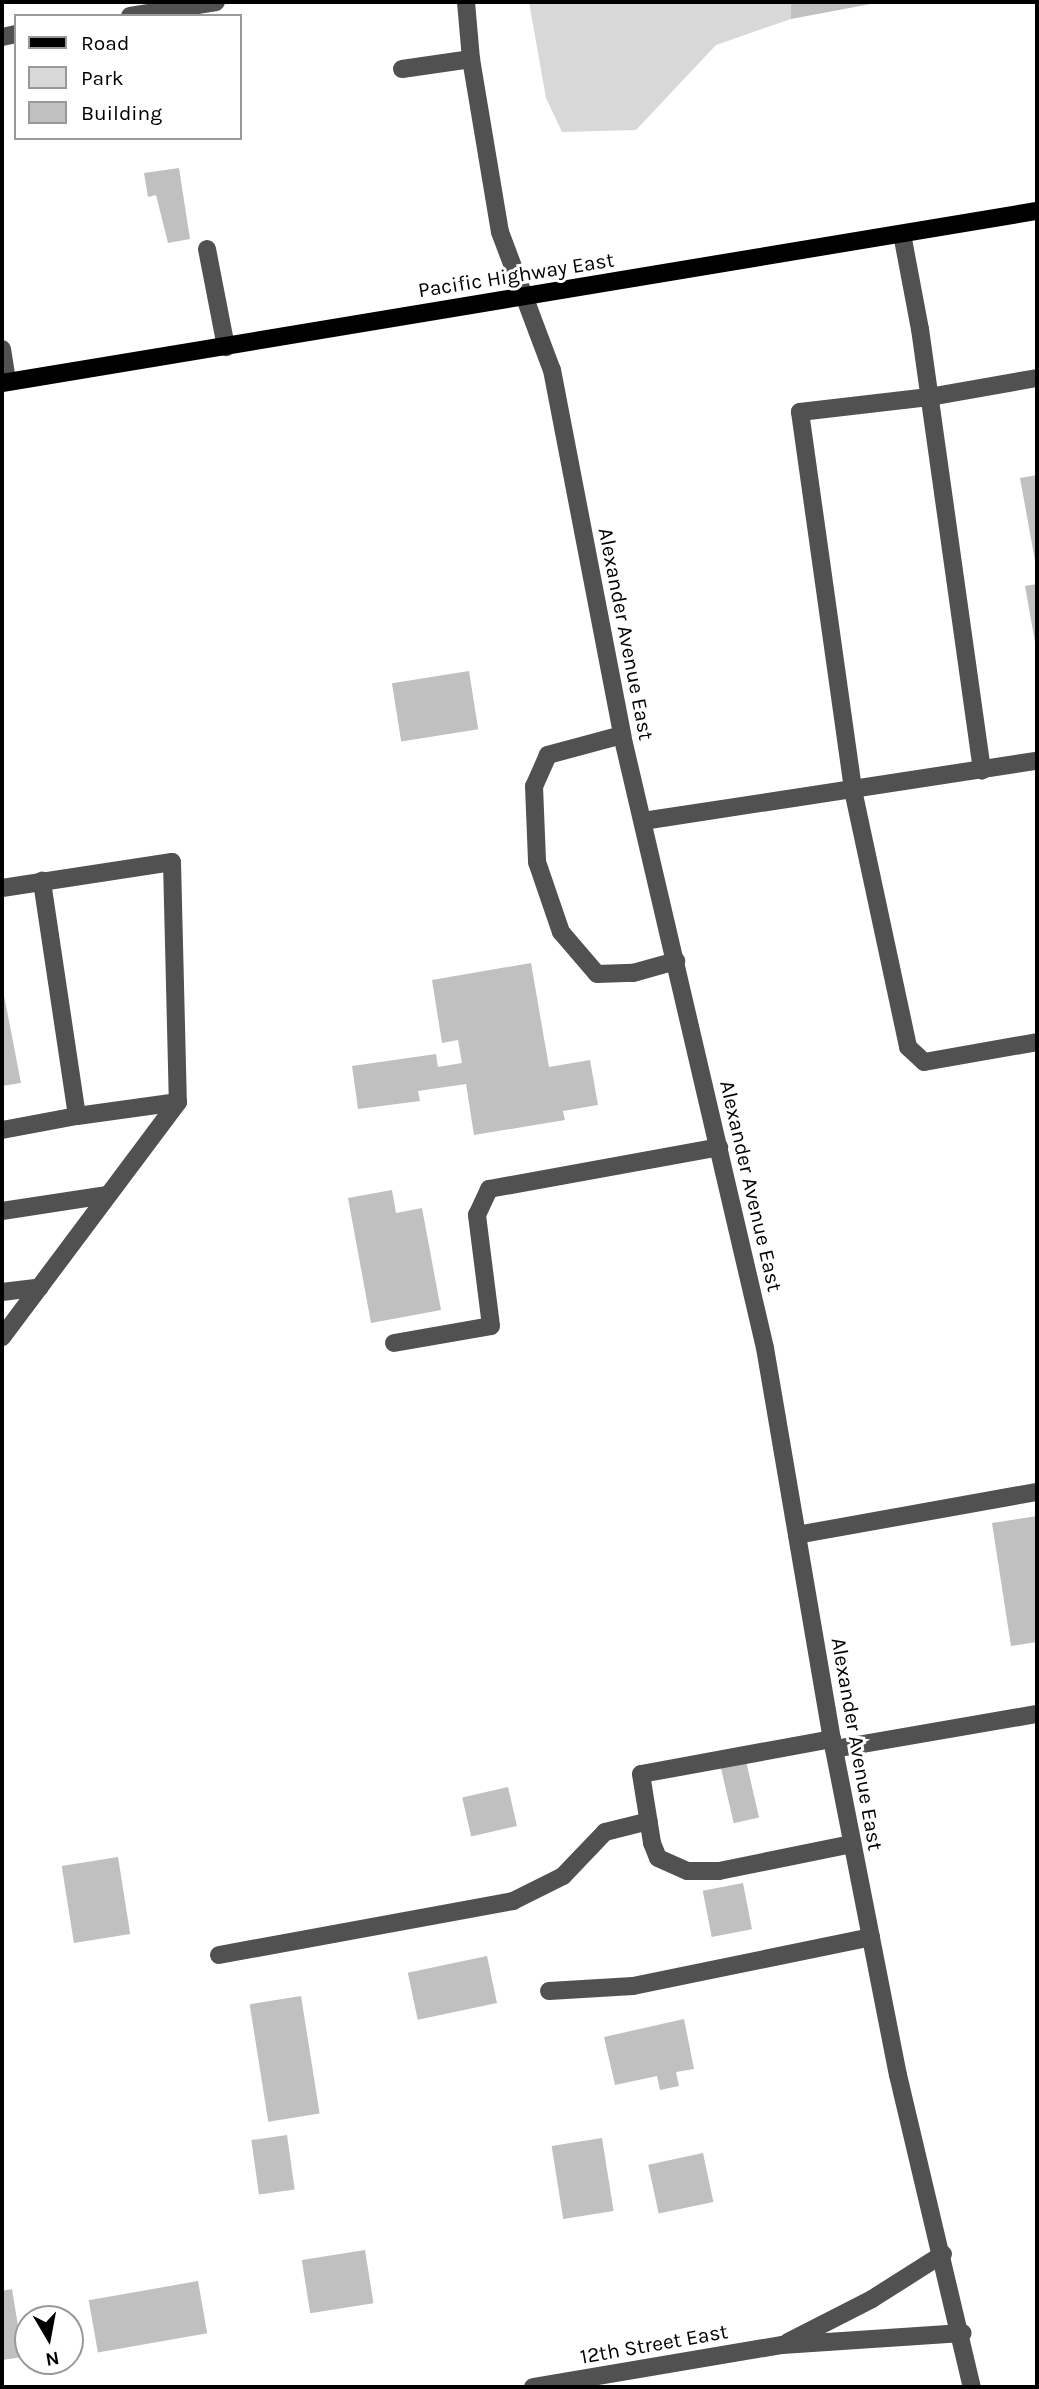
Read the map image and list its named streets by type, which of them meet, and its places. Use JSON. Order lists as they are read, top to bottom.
{
  "streets": {
    "main road": ["Pacific Highway East"],
    "street": ["Alexander Avenue East", "12th Street East"]
  },
  "crossings": [
    ["Pacific Highway East", "Alexander Avenue East"],
    ["Alexander Avenue East", "12th Street East"]
  ],
  "legend": ["Road", "Park", "Building"],
  "north": "bottom"
}
